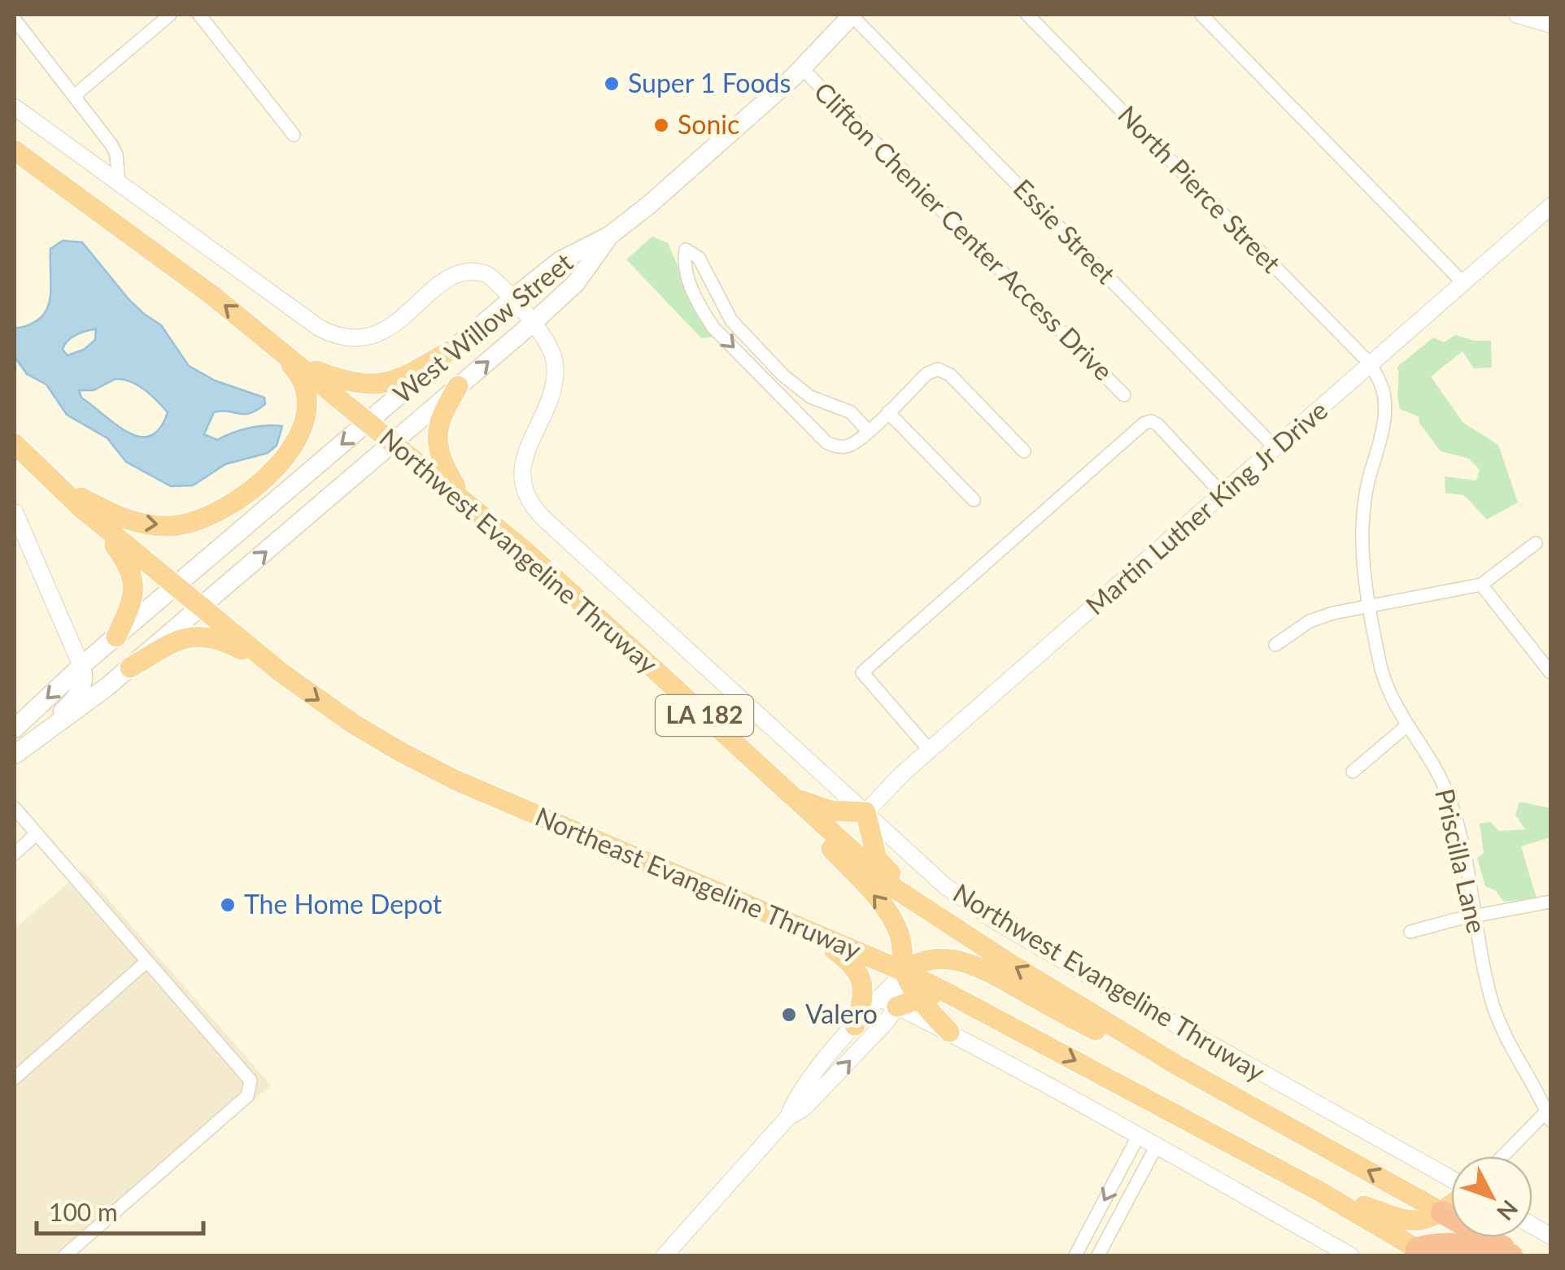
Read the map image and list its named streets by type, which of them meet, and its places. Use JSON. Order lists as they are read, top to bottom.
{
  "streets": {
    "highway": ["Northwest Evangeline Thruway", "LA 182", "Northeast Evangeline Thruway"],
    "main road": ["West Willow Street"],
    "street": [
      "North Pierce Street",
      "Clifton Chenier Center Access Drive",
      "Essie Street",
      "Martin Luther King Jr Drive",
      "Priscilla Lane"
    ]
  },
  "crossings": [
    ["North Pierce Street", "Martin Luther King Jr Drive"],
    ["North Pierce Street", "Priscilla Lane"],
    ["Clifton Chenier Center Access Drive", "West Willow Street"],
    ["Essie Street", "West Willow Street"],
    ["Essie Street", "Martin Luther King Jr Drive"],
    ["West Willow Street", "Northwest Evangeline Thruway"],
    ["West Willow Street", "Northeast Evangeline Thruway"],
    ["Martin Luther King Jr Drive", "Northwest Evangeline Thruway"],
    ["Martin Luther King Jr Drive", "Priscilla Lane"]
  ],
  "places": [
    "Super 1 Foods",
    "Sonic",
    "The Home Depot",
    "Valero"
  ],
  "scale_bar": "100 m",
  "north": "bottom right"
}
